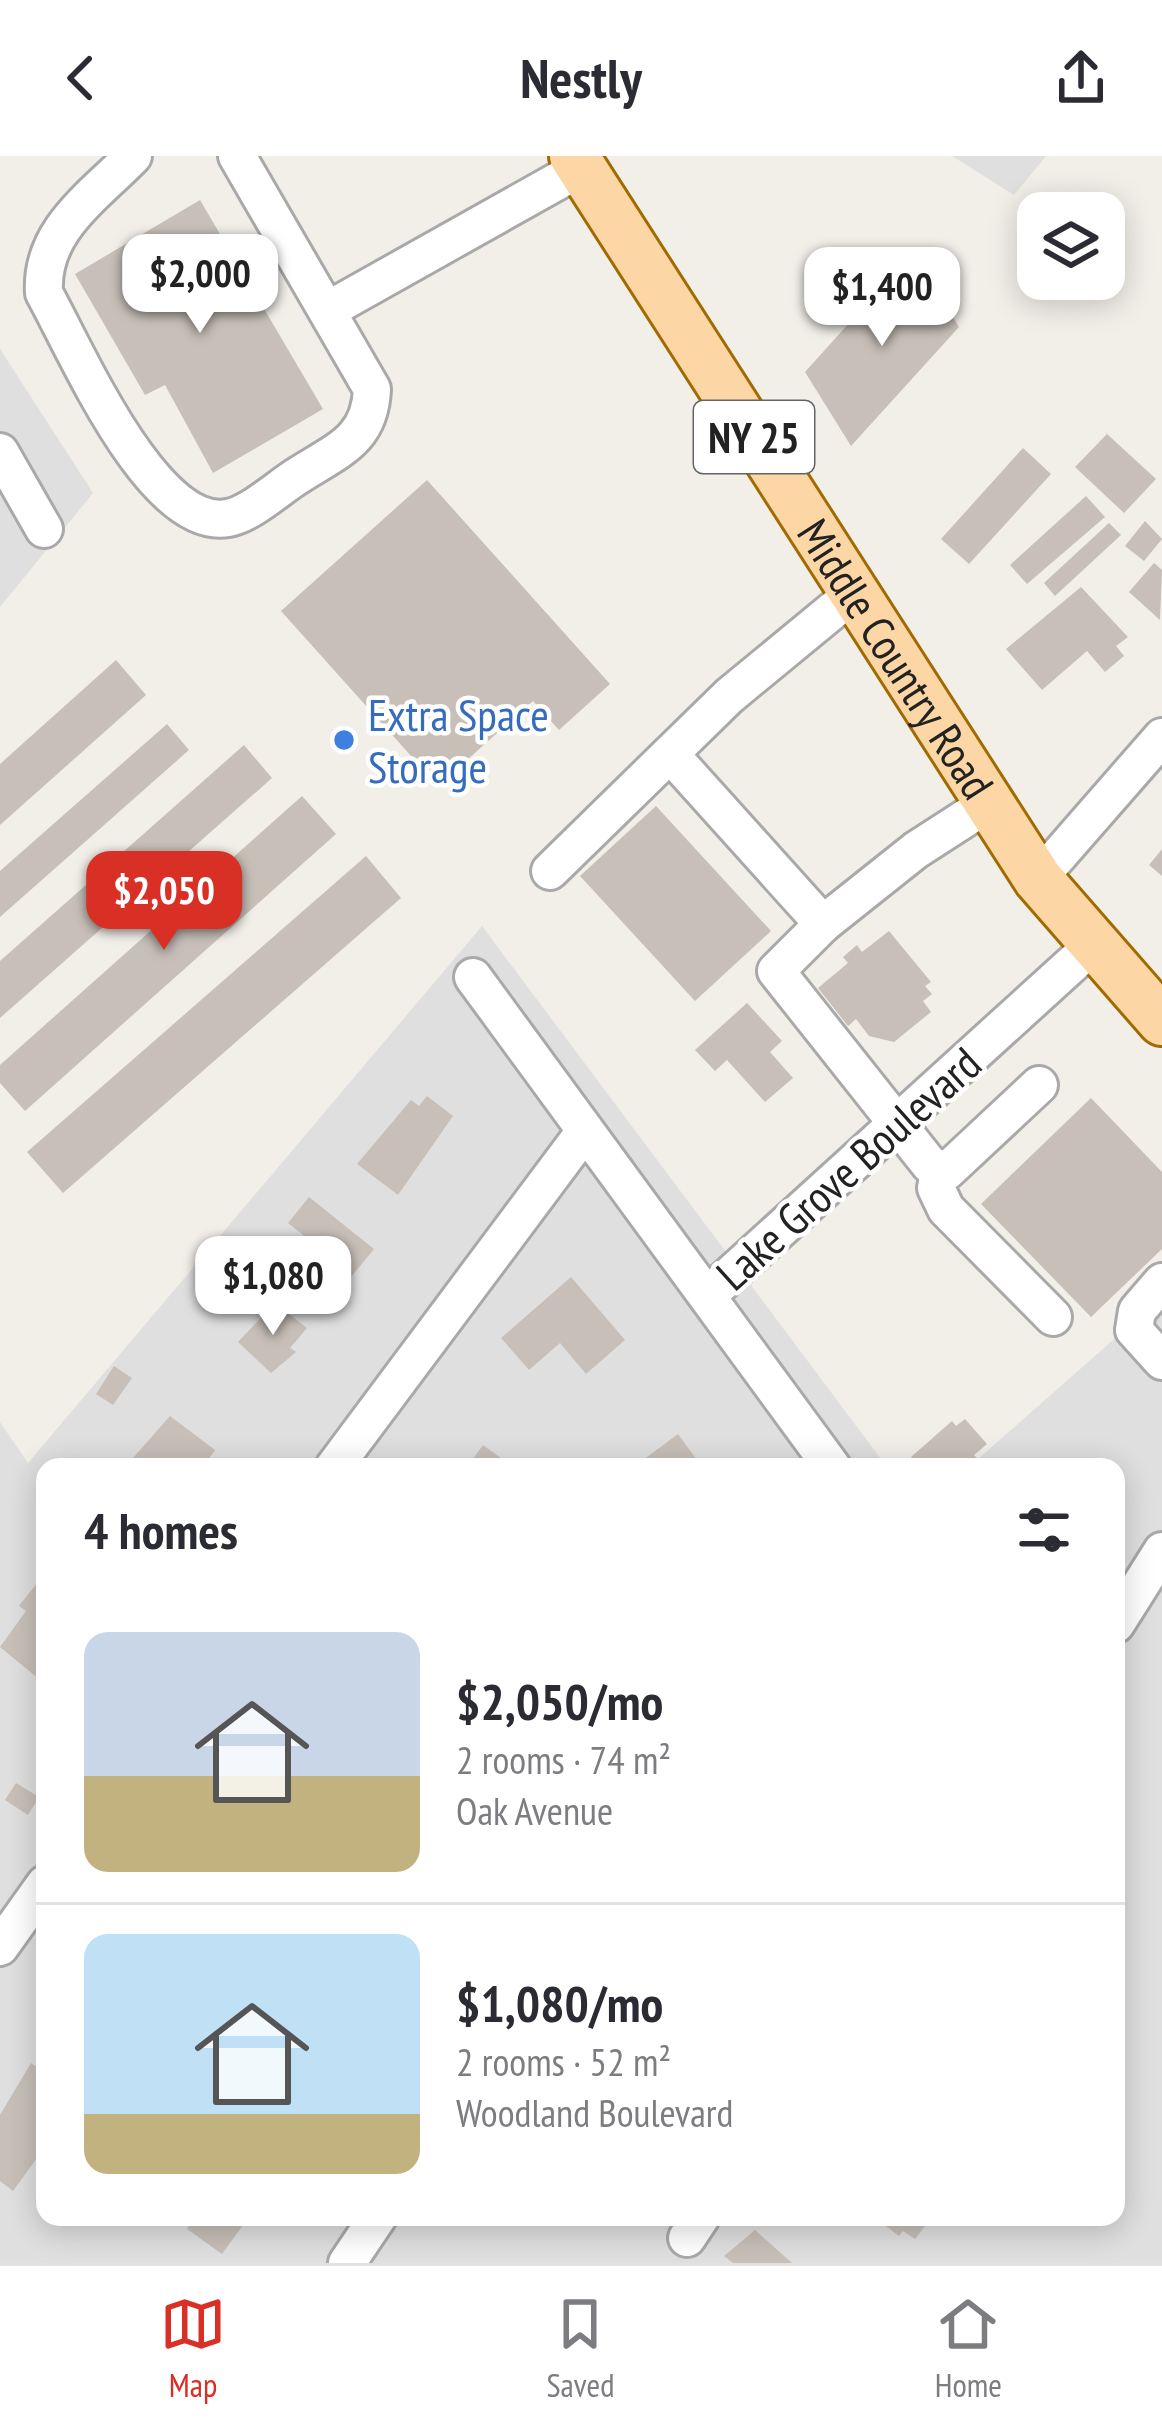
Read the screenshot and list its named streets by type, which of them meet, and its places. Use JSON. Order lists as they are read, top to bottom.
{
  "streets": {
    "main road": ["NY 25", "Middle Country Road"],
    "street": ["Lake Grove Boulevard"]
  },
  "crossings": [
    ["Middle Country Road", "Lake Grove Boulevard"]
  ],
  "places": ["Extra Space Storage"],
  "page": {
    "header": "Nestly",
    "price": [
      "$2,000",
      "$1,400",
      "$2,050",
      "$1,080"
    ],
    "heading": "4 homes",
    "list": [
      {
        "name": "$2,050/mo",
        "note": "2 rooms · 74 m² · Oak Avenue"
      },
      {
        "name": "$1,080/mo",
        "note": "2 rooms · 52 m² · Woodland Boulevard"
      }
    ],
    "tabs": ["Map", "Saved", "Home"]
  }
}
